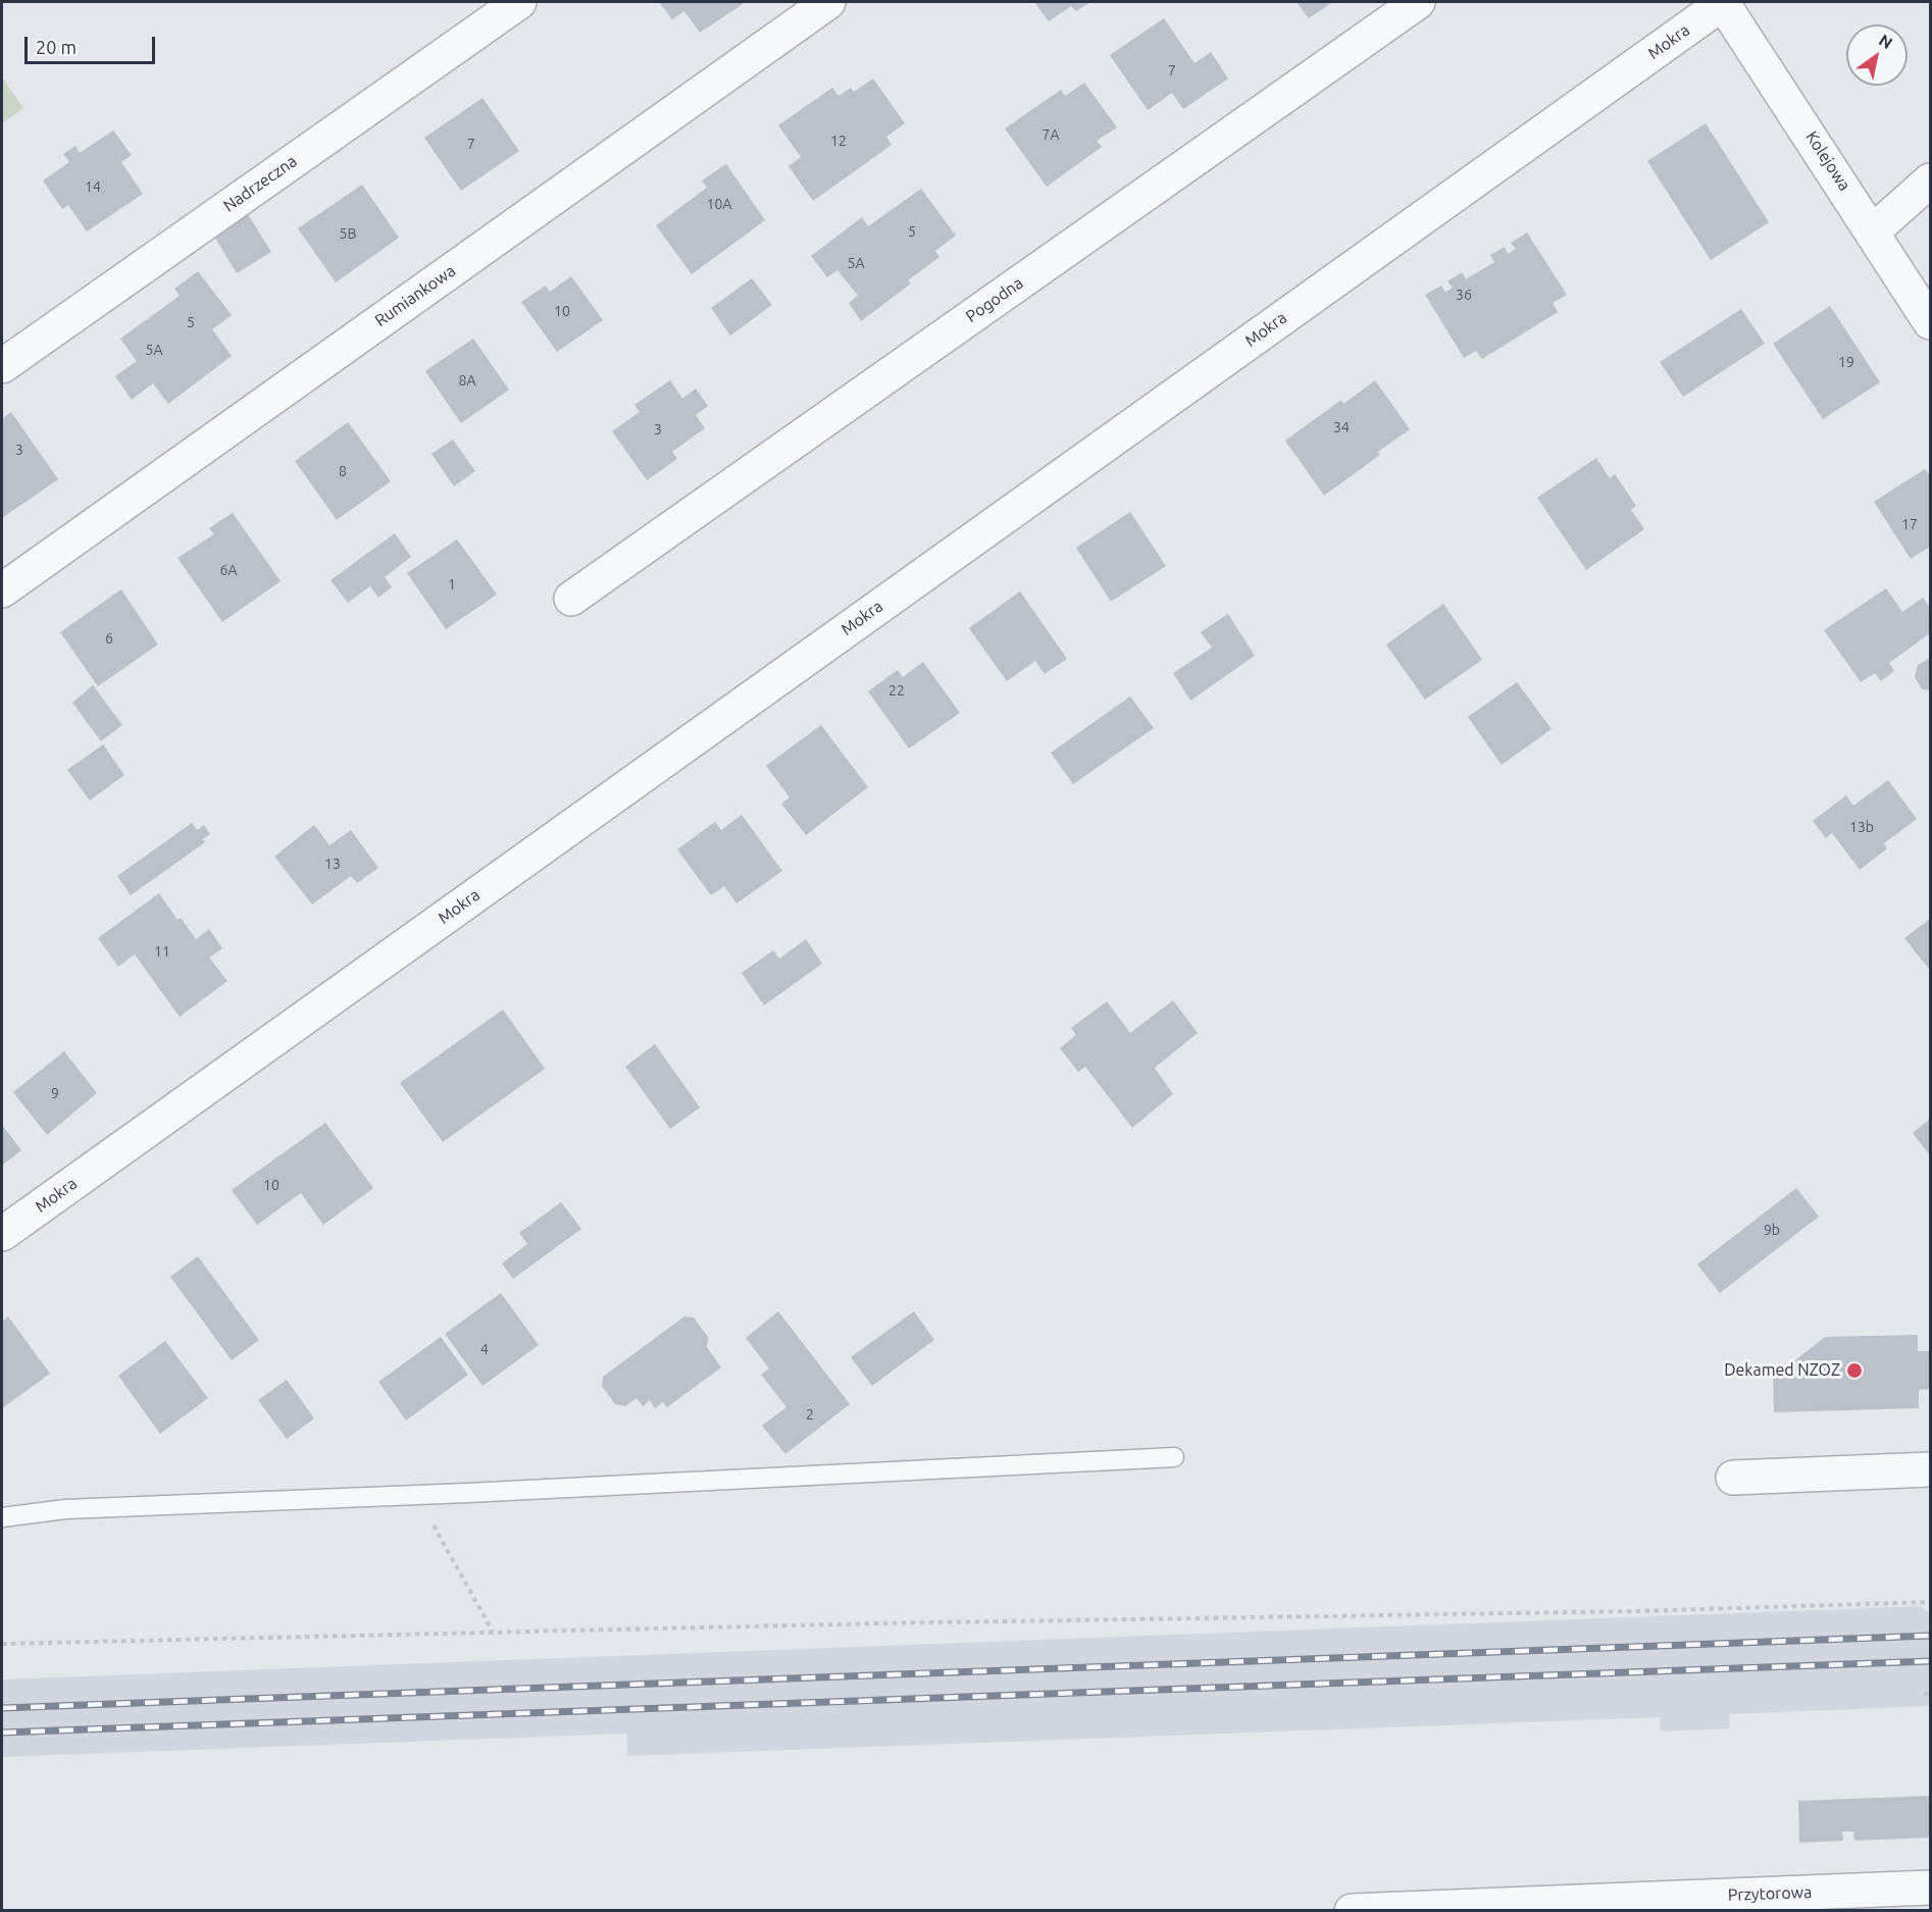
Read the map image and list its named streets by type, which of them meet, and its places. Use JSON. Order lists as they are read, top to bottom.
{
  "streets": {
    "street": [
      "Mokra",
      "Kolejowa",
      "Nadrzeczna",
      "Rumiankowa",
      "Pogodna",
      "Przytorowa"
    ]
  },
  "crossings": [
    ["Mokra", "Kolejowa"]
  ],
  "places": ["Dekamed NZOZ"],
  "house_numbers": [
    "7",
    "7A",
    "12",
    "7",
    "14",
    "10A",
    "5",
    "5B",
    "5A",
    "36",
    "10",
    "5",
    "5A",
    "19",
    "8A",
    "34",
    "3",
    "3",
    "8",
    "17",
    "6A",
    "1",
    "6",
    "22",
    "13b",
    "13",
    "11",
    "9",
    "10",
    "9b",
    "4",
    "2"
  ],
  "scale_bar": "20 m",
  "north": "top right"
}
